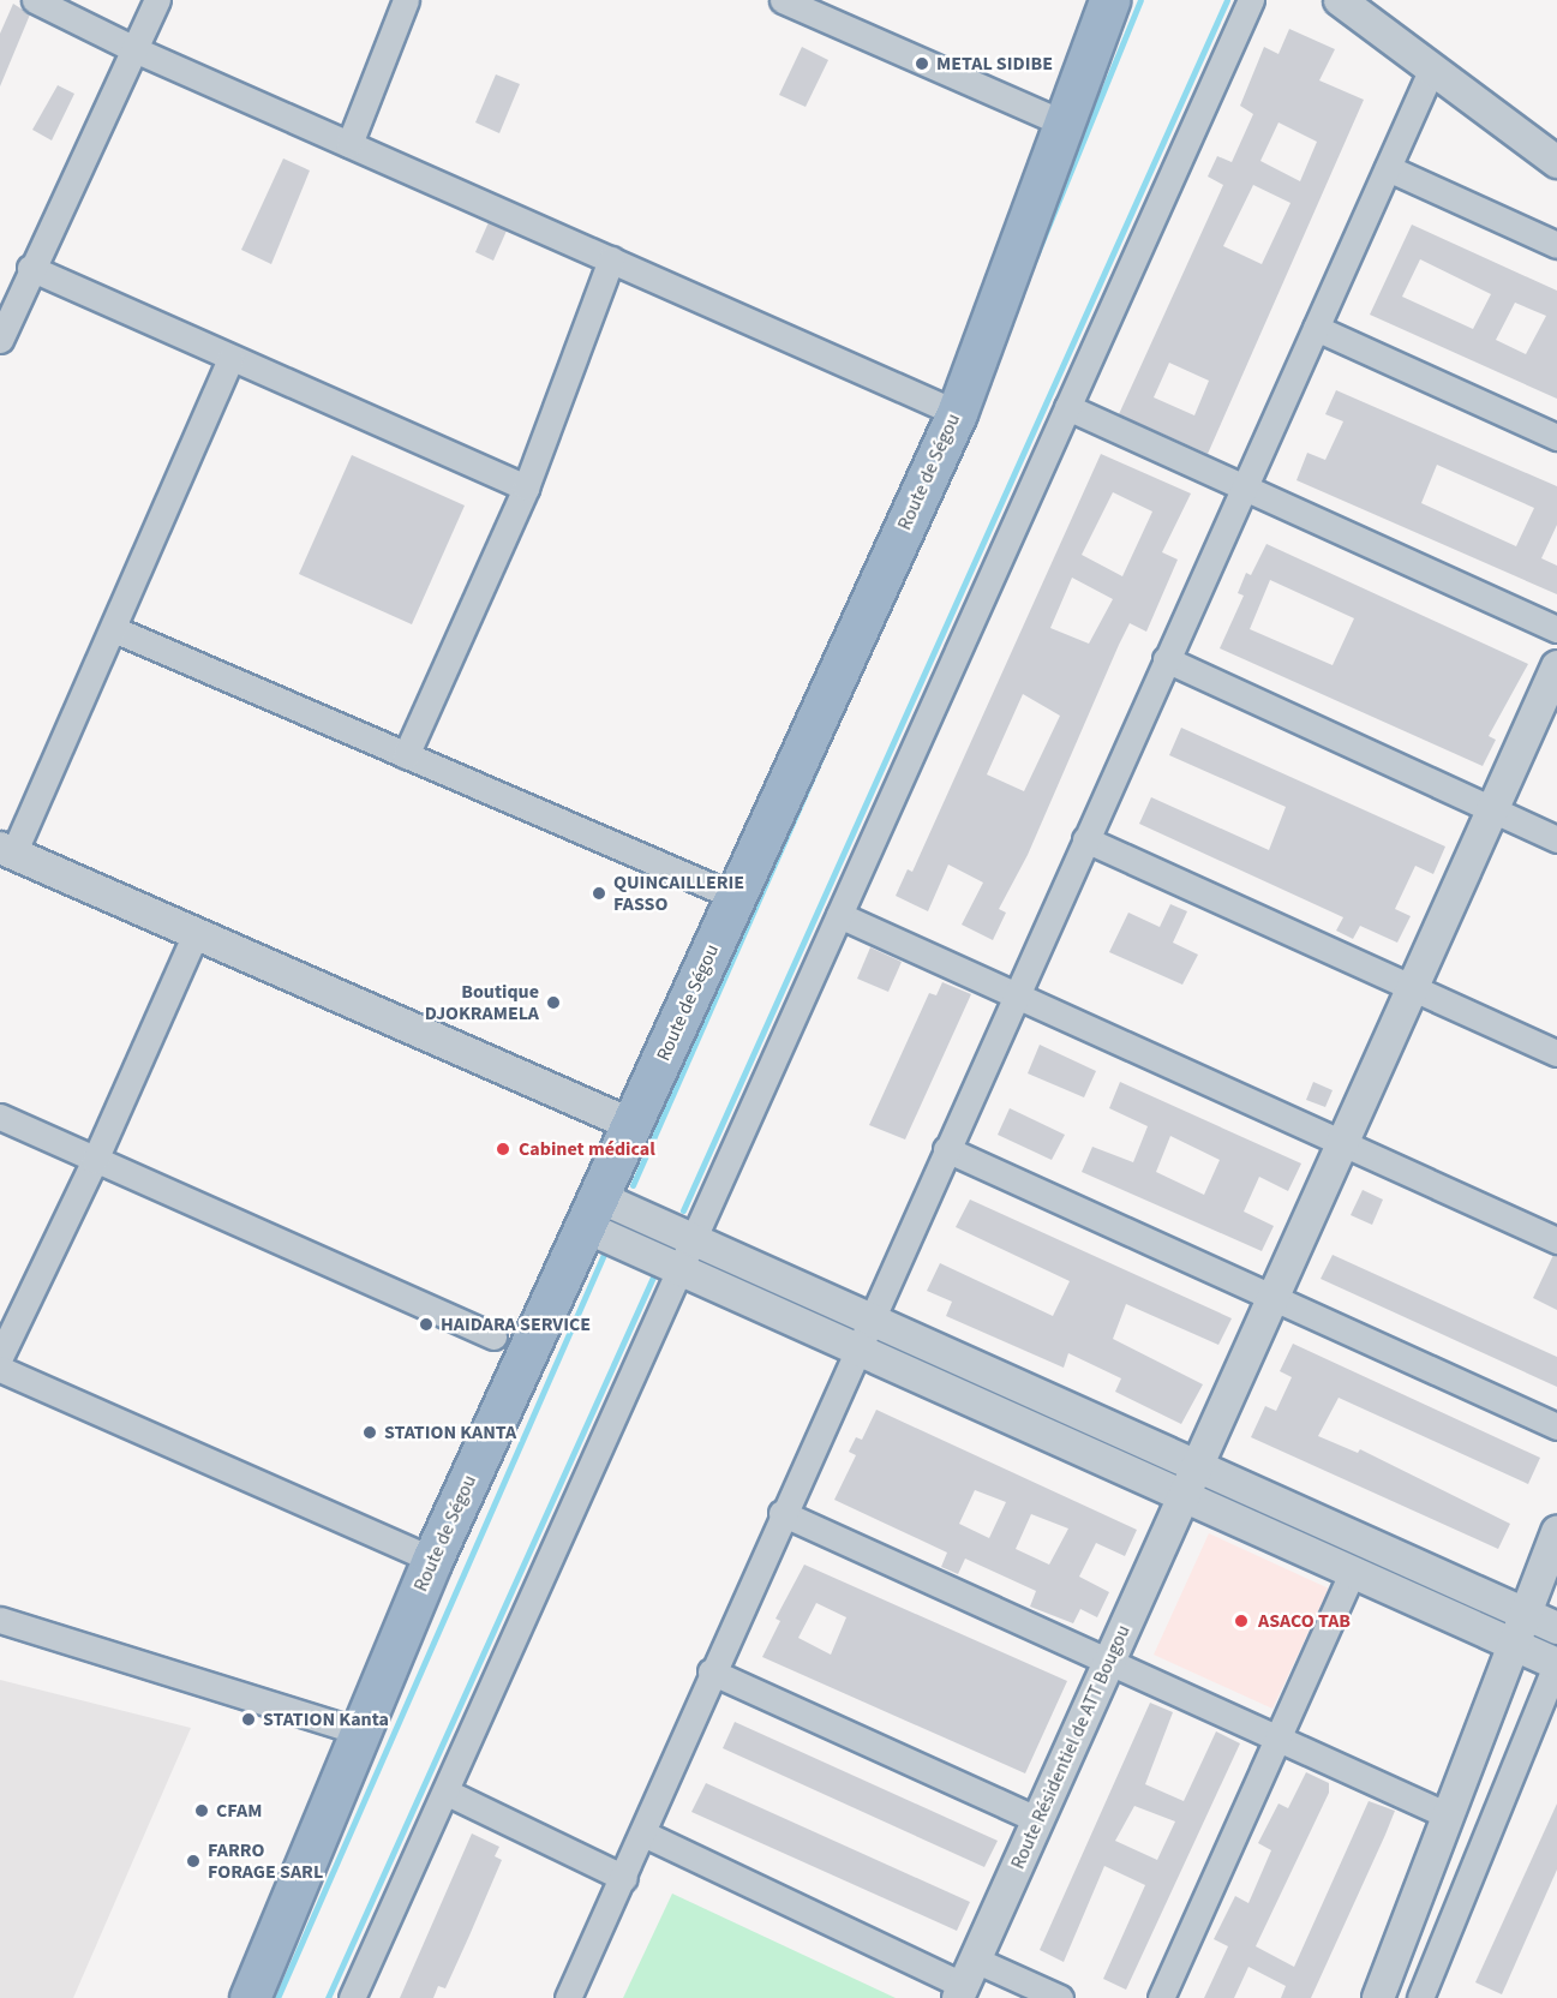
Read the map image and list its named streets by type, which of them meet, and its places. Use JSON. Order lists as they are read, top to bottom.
{
  "streets": {
    "highway": ["Route de Ségou"],
    "street": ["Route Résidentiel de ATT Bougou"]
  },
  "places": [
    "METAL SIDIBE",
    "QUINCAILLERIE FASSO",
    "Boutique DJOKRAMELA",
    "Cabinet médical",
    "HAIDARA SERVICE",
    "STATION KANTA",
    "ASACO TAB",
    "STATION Kanta",
    "CFAM",
    "FARRO FORAGE SARL"
  ]
}
